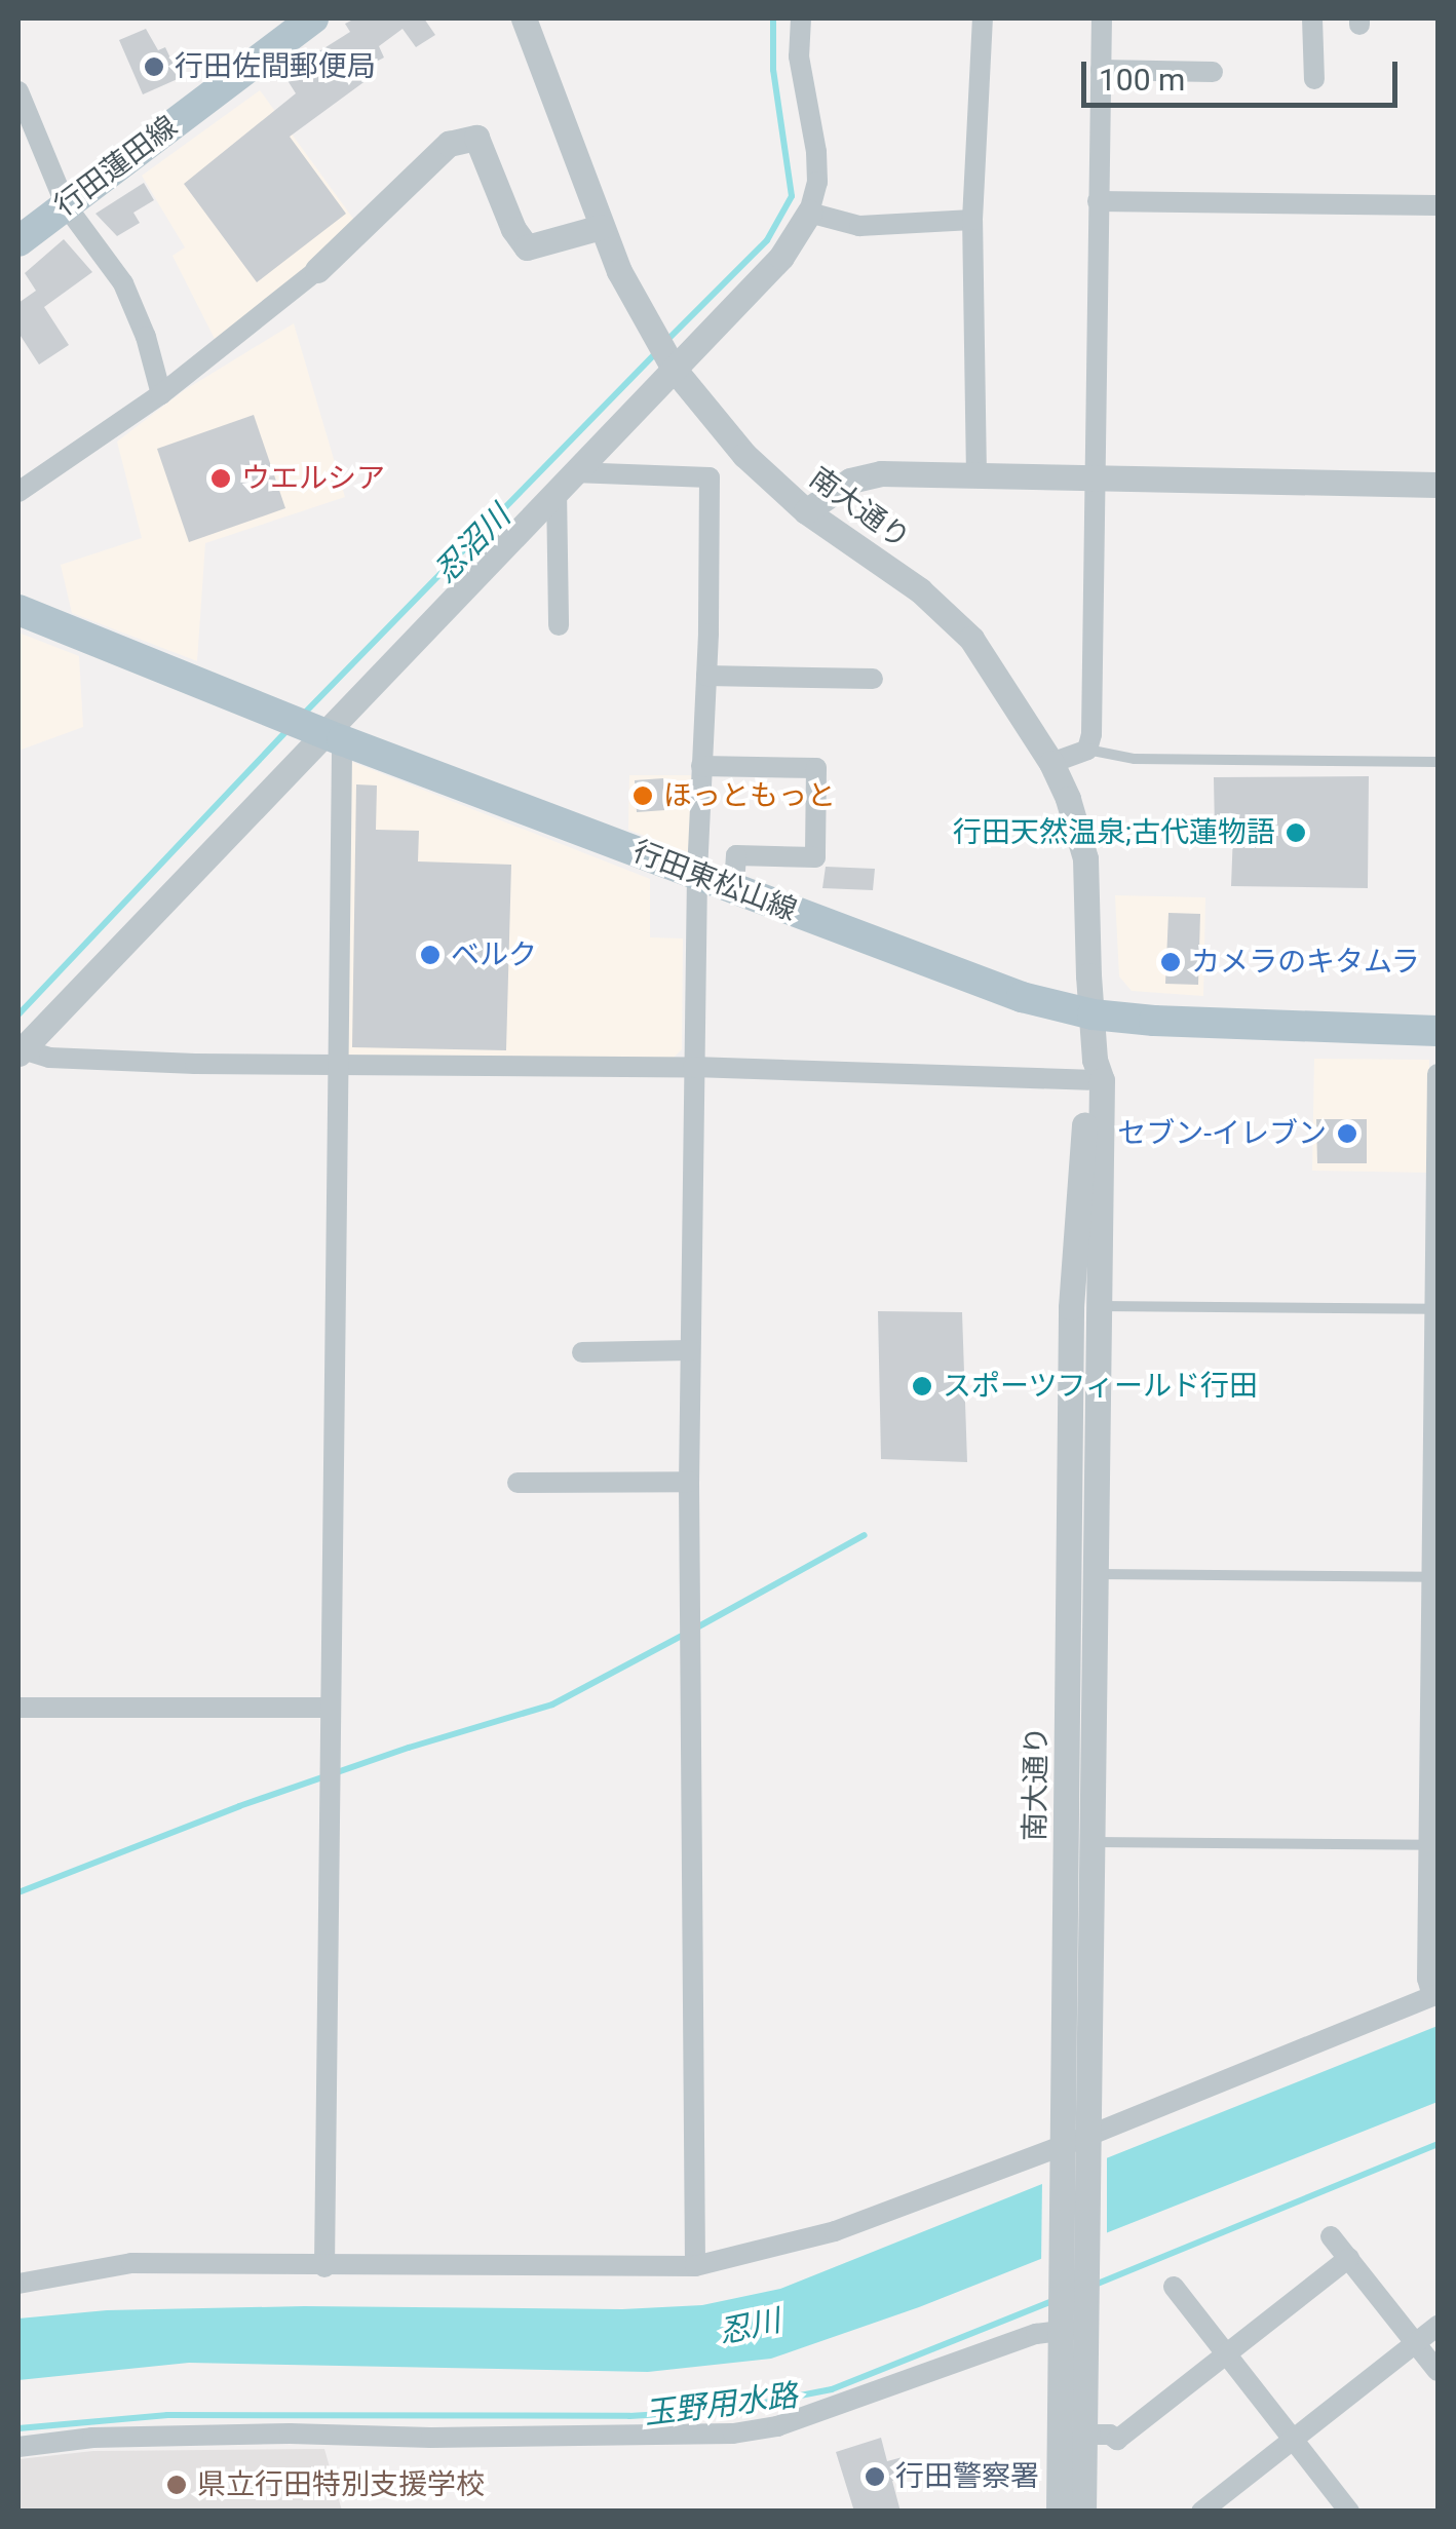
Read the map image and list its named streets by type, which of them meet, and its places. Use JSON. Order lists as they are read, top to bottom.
{
  "streets": {
    "main road": ["行田蓮田線", "行田東松山線"],
    "street": ["南大通り"]
  },
  "crossings": [
    ["南大通り", "行田東松山線"]
  ],
  "water": ["忍沼川", "忍川", "玉野用水路"],
  "places": [
    "行田佐間郵便局",
    "ウエルシア",
    "ほっともっと",
    "行田天然温泉;古代蓮物語",
    "ベルク",
    "カメラのキタムラ",
    "セブン-イレブン",
    "スポーツフィールド行田",
    "行田警察署",
    "県立行田特別支援学校"
  ],
  "scale_bar": "100 m"
}
